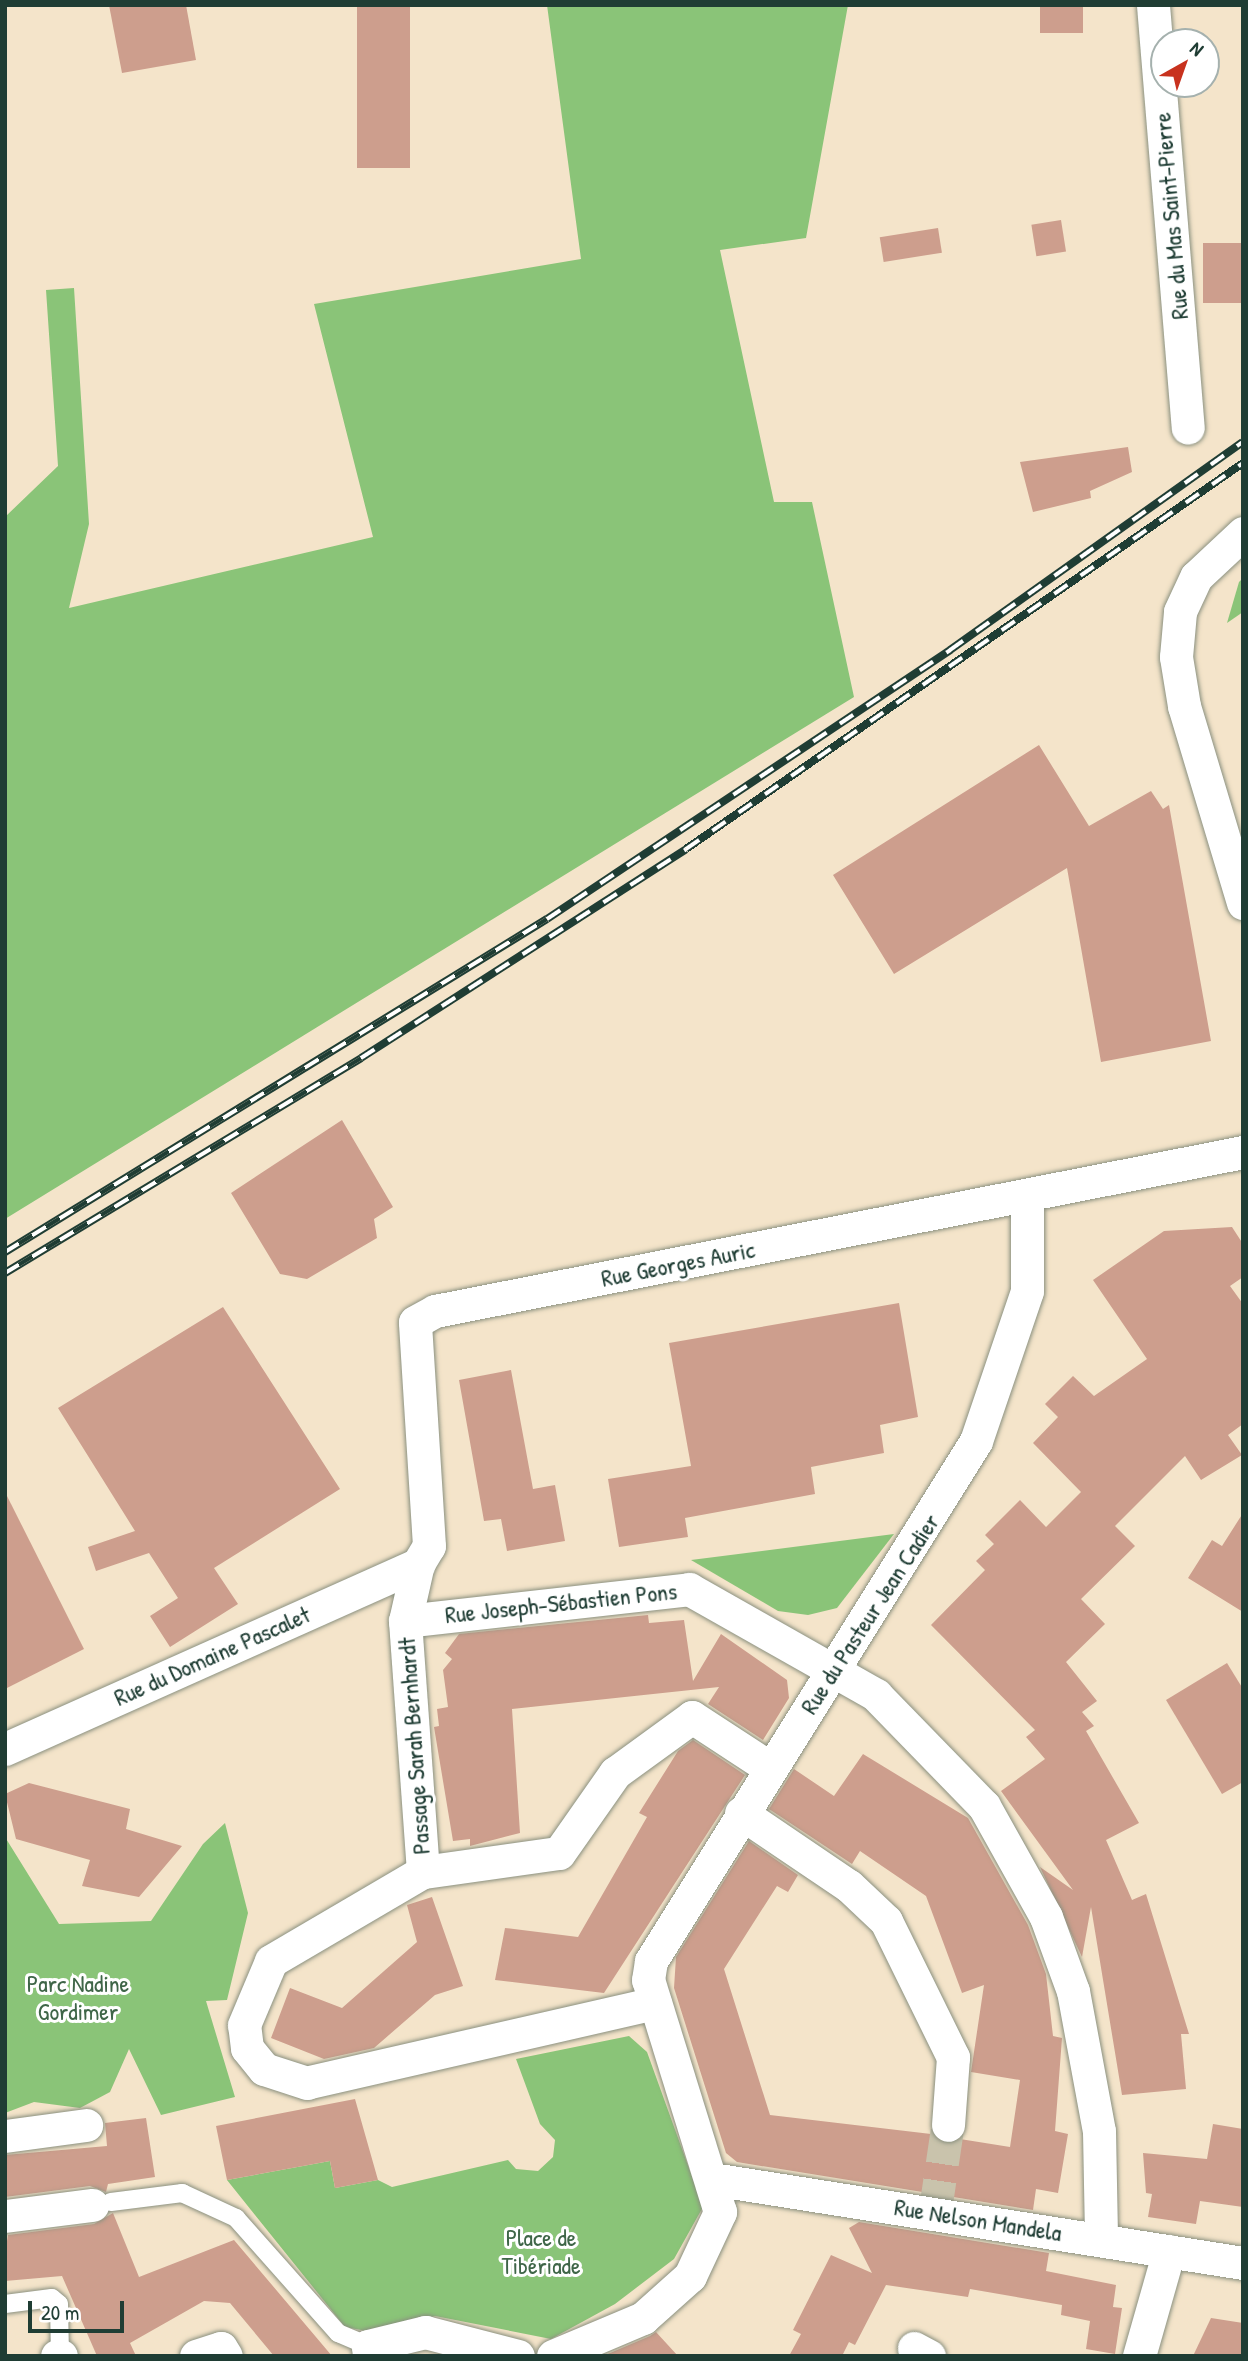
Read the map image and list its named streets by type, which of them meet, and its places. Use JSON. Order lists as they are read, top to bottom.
{
  "streets": {
    "street": [
      "Rue du Mas Saint-Pierre",
      "Rue Georges Auric",
      "Rue Joseph-Sébastien Pons",
      "Rue du Pasteur Jean Cadier",
      "Rue du Domaine Pascalet",
      "Passage Sarah Bernhardt",
      "Rue Nelson Mandela"
    ]
  },
  "crossings": [
    ["Rue Georges Auric", "Rue Joseph-Sébastien Pons"],
    ["Rue Georges Auric", "Rue du Pasteur Jean Cadier"],
    ["Rue Georges Auric", "Rue du Domaine Pascalet"],
    ["Rue Georges Auric", "Passage Sarah Bernhardt"],
    ["Rue Joseph-Sébastien Pons", "Rue du Pasteur Jean Cadier"],
    ["Rue Joseph-Sébastien Pons", "Passage Sarah Bernhardt"],
    ["Rue Joseph-Sébastien Pons", "Rue Nelson Mandela"]
  ],
  "parks": ["Parc Nadine Gordimer", "Place de Tibériade"],
  "scale_bar": "20 m",
  "north": "top right"
}
